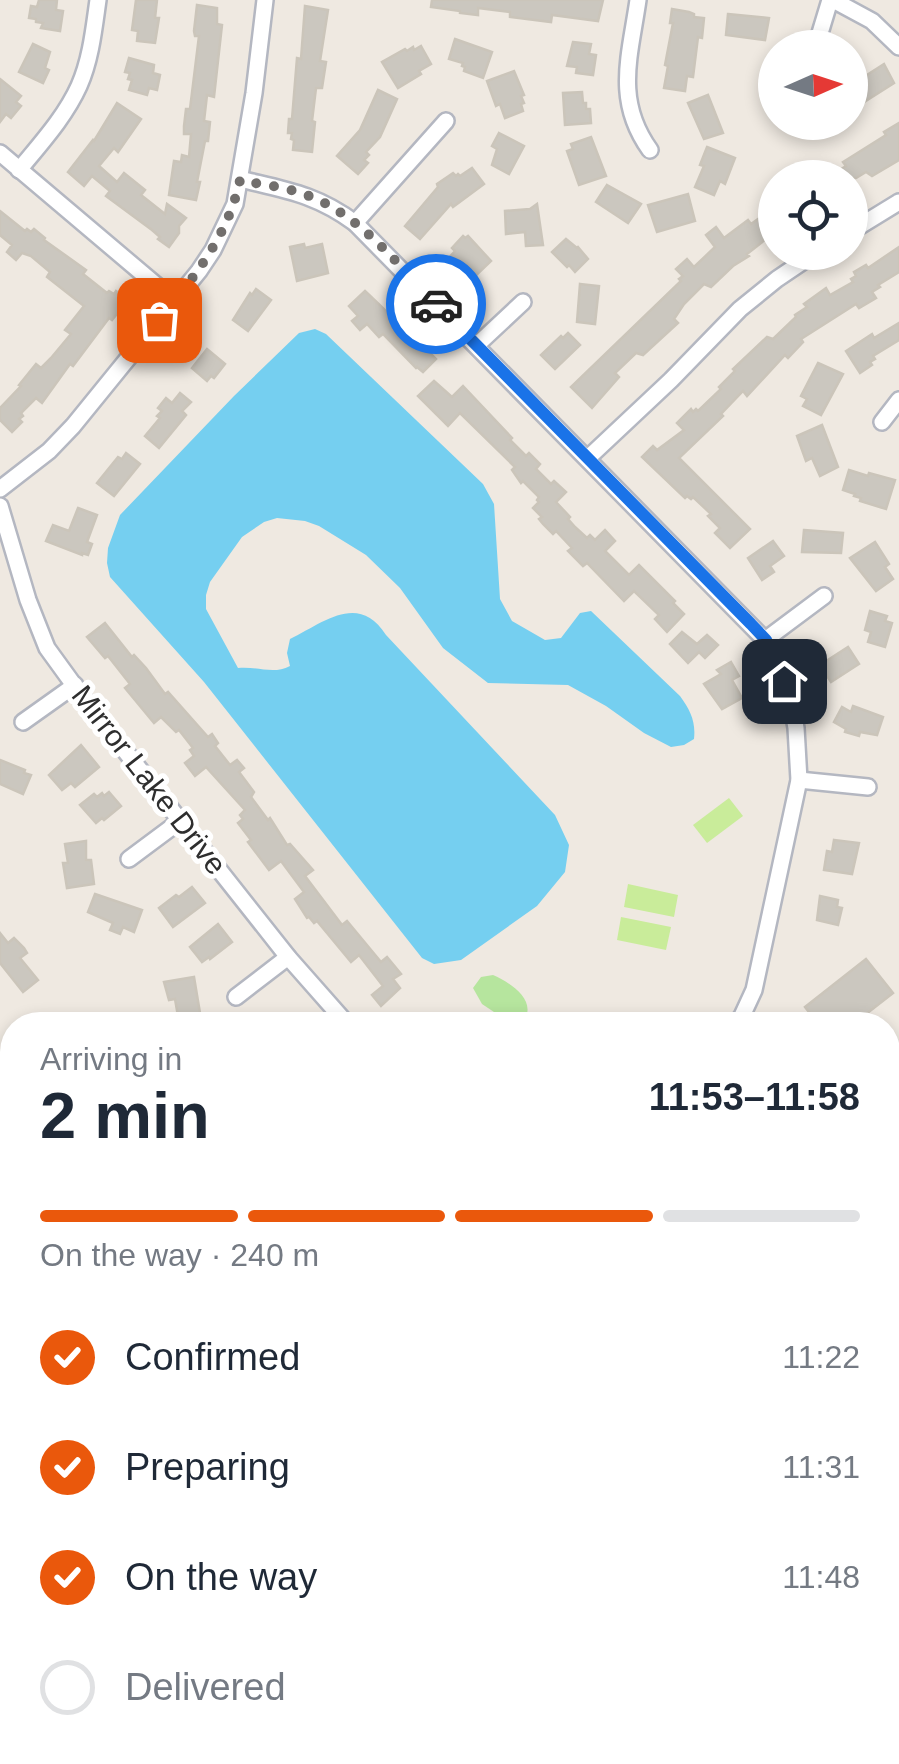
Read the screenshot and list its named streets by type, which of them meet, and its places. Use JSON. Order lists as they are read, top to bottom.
{
  "streets": {
    "street": ["Mirror Lake Drive"]
  },
  "north": "right",
  "page": {
    "heading": ["2 min", "Arriving in", "11:53–11:58"],
    "bar": "On the way · 240 m",
    "list": [
      ["Confirmed", "11:22"],
      ["Preparing", "11:31"],
      ["On the way", "11:48"],
      "Delivered"
    ]
  }
}
